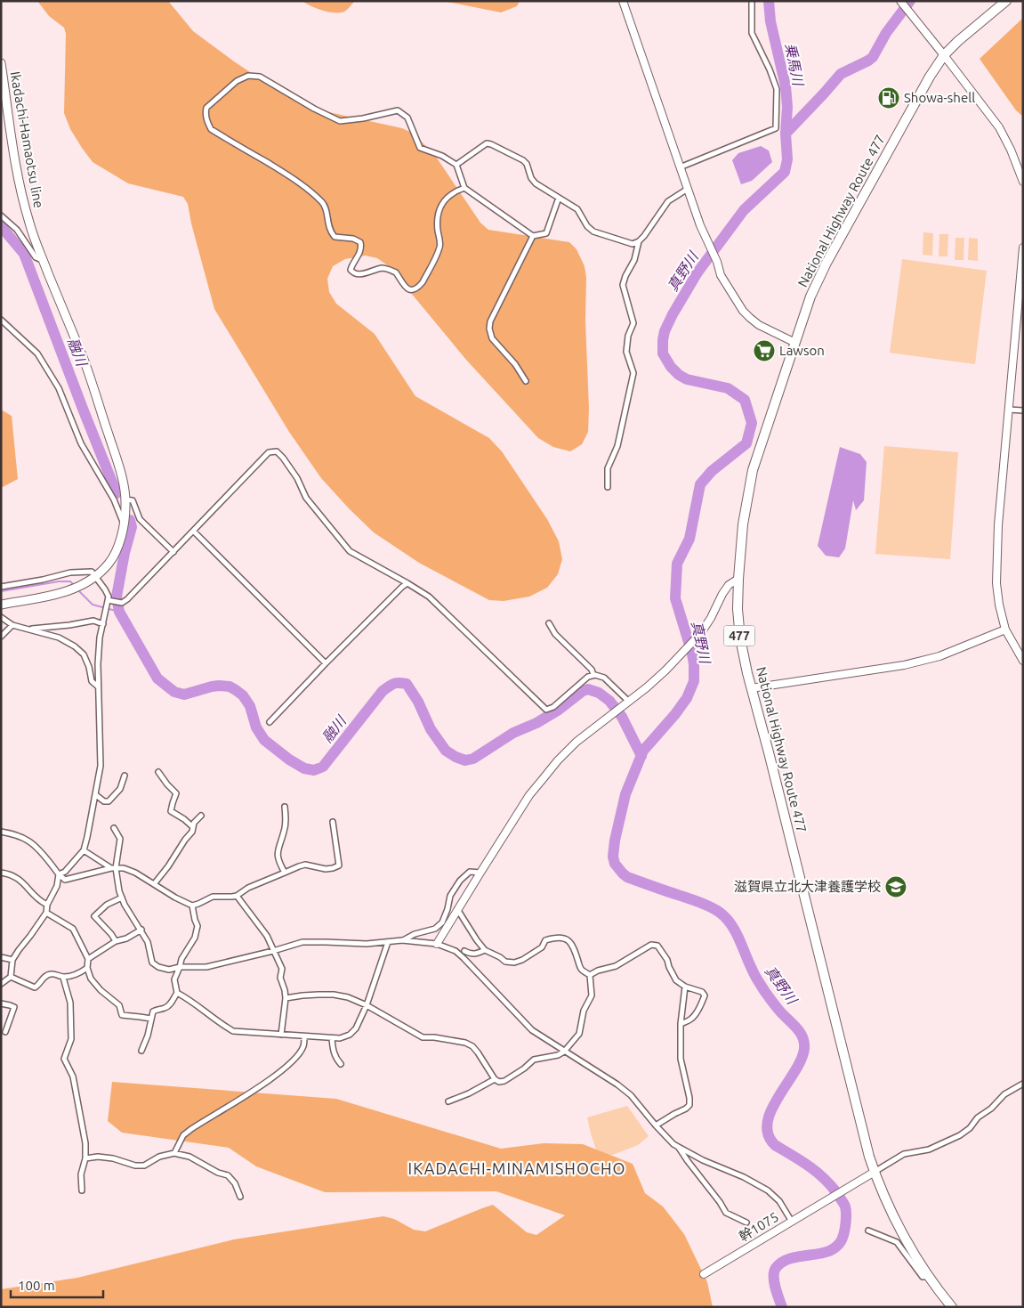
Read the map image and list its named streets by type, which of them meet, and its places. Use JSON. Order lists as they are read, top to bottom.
{
  "streets": {
    "highway": ["National Highway Route 477", "477"],
    "main road": ["Ikadachi-Hamaotsu line"],
    "street": ["幹1075"]
  },
  "crossings": [
    ["National Highway Route 477", "幹1075"]
  ],
  "districts": ["IKADACHI-MINAMISHOCHO"],
  "water": ["乗馬川", "真野川", "融川"],
  "places": {
    "fuel station": ["Showa-shell"],
    "supermarket": ["Lawson"],
    "school or university": ["滋賀県立北大津養護学校"]
  },
  "scale_bar": "100 m"
}
